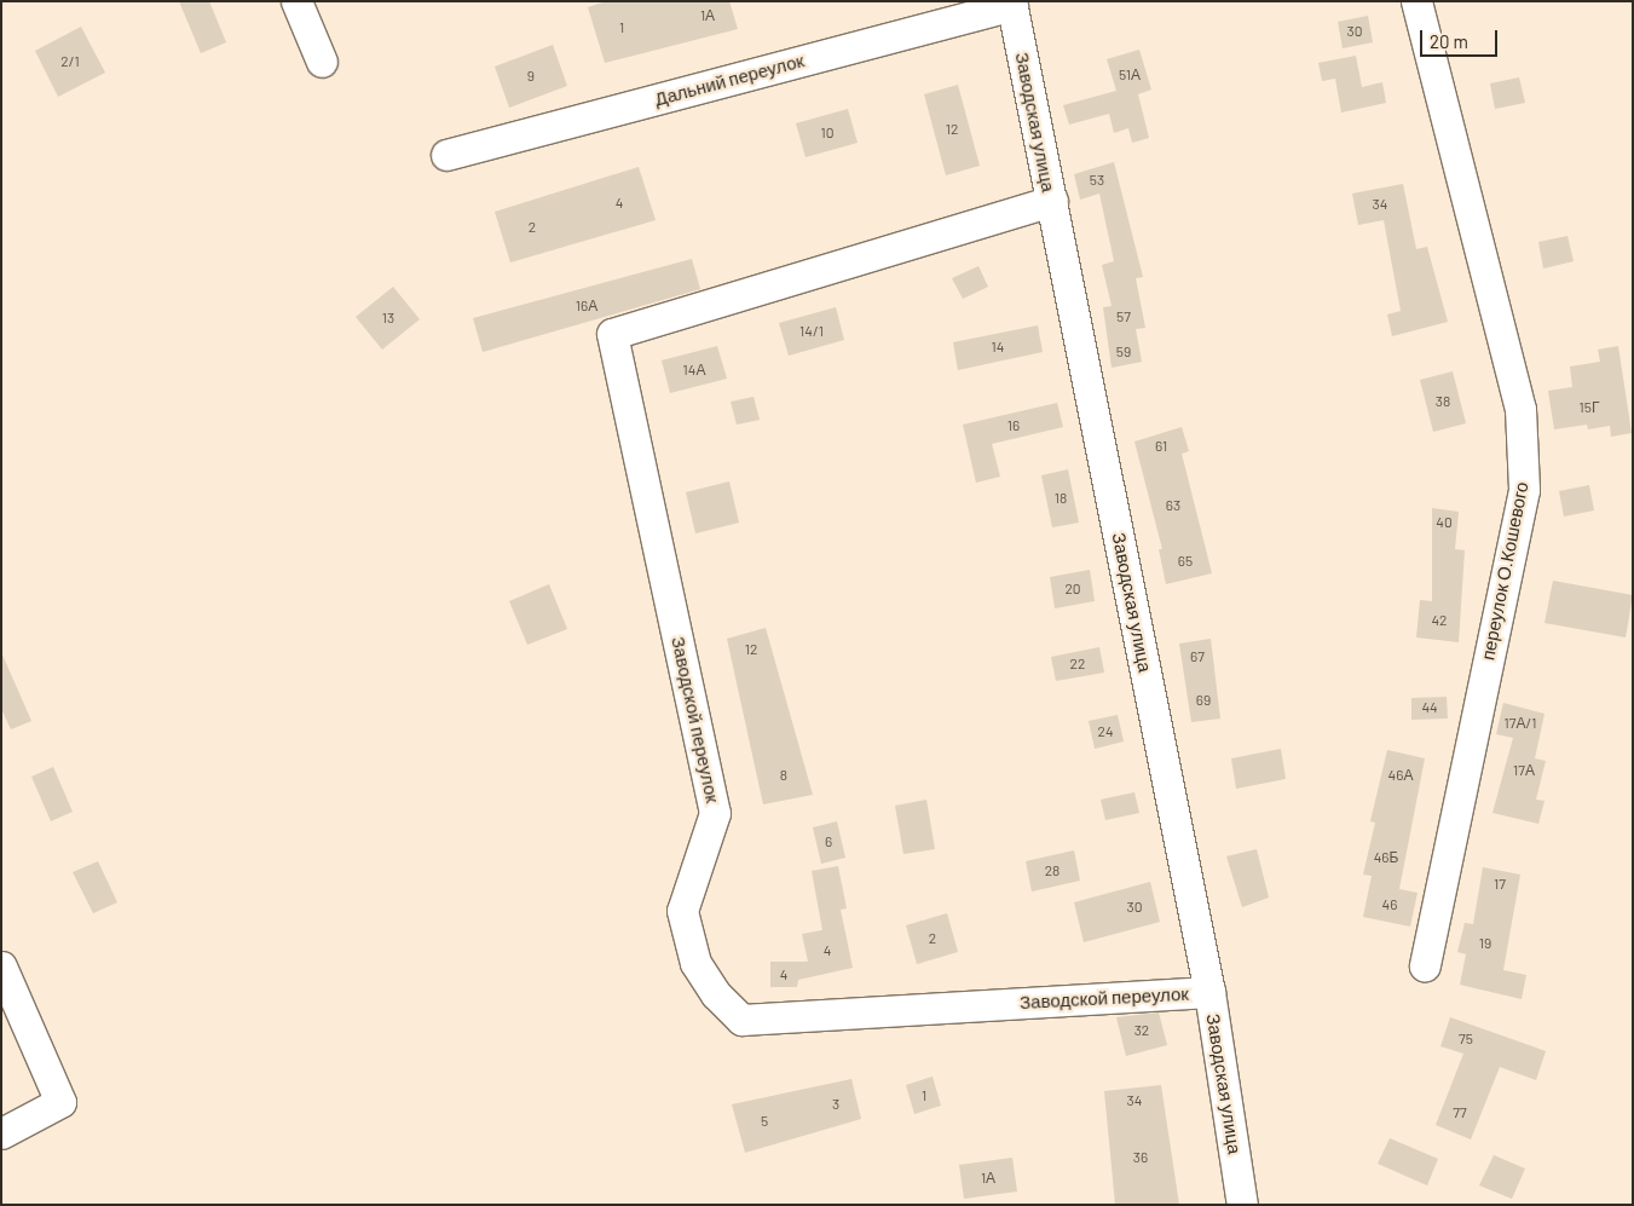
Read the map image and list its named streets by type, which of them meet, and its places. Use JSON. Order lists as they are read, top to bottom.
{
  "streets": {
    "street": [
      "Дальний переулок",
      "Заводская улица",
      "переулок О.Кошевого",
      "Заводской переулок"
    ]
  },
  "crossings": [
    ["Дальний переулок", "Заводская улица"],
    ["Заводская улица", "Заводской переулок"]
  ],
  "house_numbers": [
    "1А",
    "1",
    "30",
    "2/1",
    "51А",
    "9",
    "12",
    "10",
    "53",
    "4",
    "34",
    "2",
    "16А",
    "57",
    "13",
    "14/1",
    "14",
    "59",
    "14А",
    "38",
    "15Г",
    "16",
    "61",
    "18",
    "63",
    "40",
    "65",
    "20",
    "42",
    "12",
    "67",
    "22",
    "69",
    "44",
    "17А/1",
    "24",
    "17А",
    "8",
    "46А",
    "6",
    "46Б",
    "28",
    "17",
    "46",
    "30",
    "2",
    "19",
    "4",
    "4",
    "32",
    "75",
    "1",
    "34",
    "3",
    "77",
    "5",
    "36",
    "1А"
  ],
  "scale_bar": "20 m"
}
